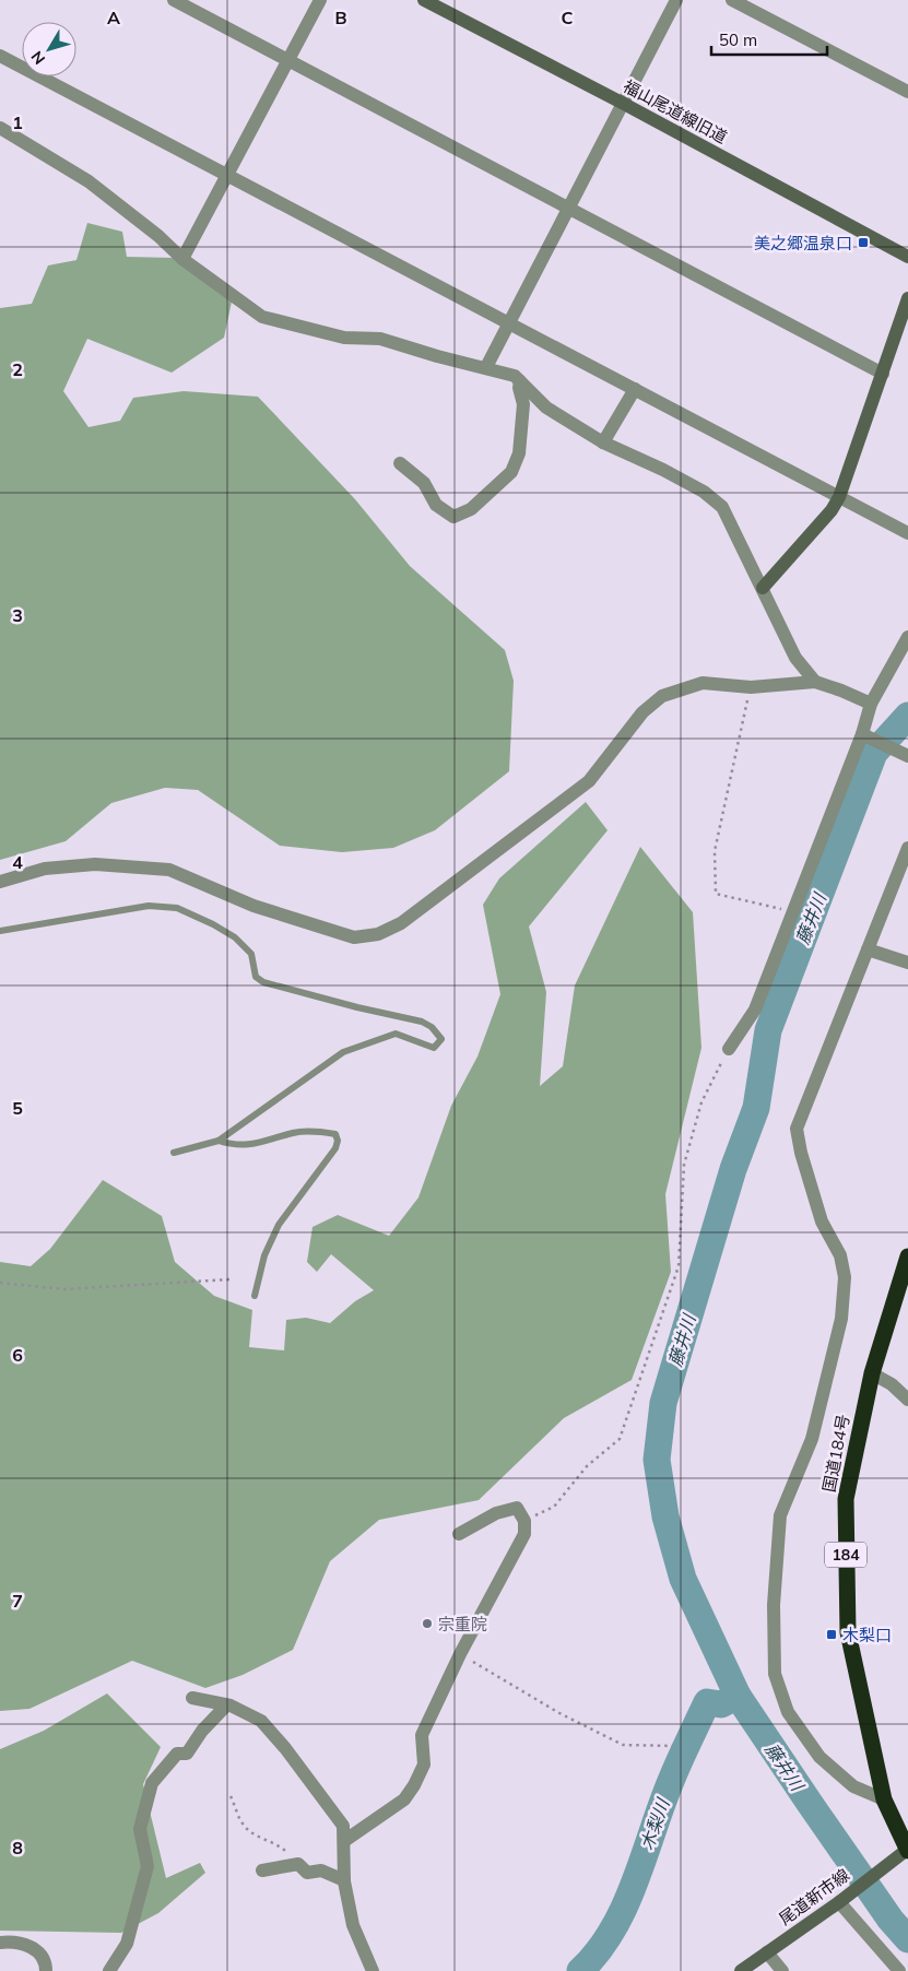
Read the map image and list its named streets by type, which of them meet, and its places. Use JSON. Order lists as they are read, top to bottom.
{
  "streets": {
    "highway": ["国道184号", "184"],
    "street": ["福山尾道線旧道", "尾道新市線"]
  },
  "crossings": [
    ["国道184号", "尾道新市線"]
  ],
  "water": ["藤井川", "木梨川"],
  "places": {
    "transit": ["美之郷温泉口", "木梨口"],
    "other": ["宗重院"]
  },
  "scale_bar": "50 m",
  "north": "bottom left",
  "grid": {
    "columns": ["A", "B", "C"],
    "rows": [
      "1",
      "2",
      "3",
      "4",
      "5",
      "6",
      "7",
      "8"
    ]
  }
}
